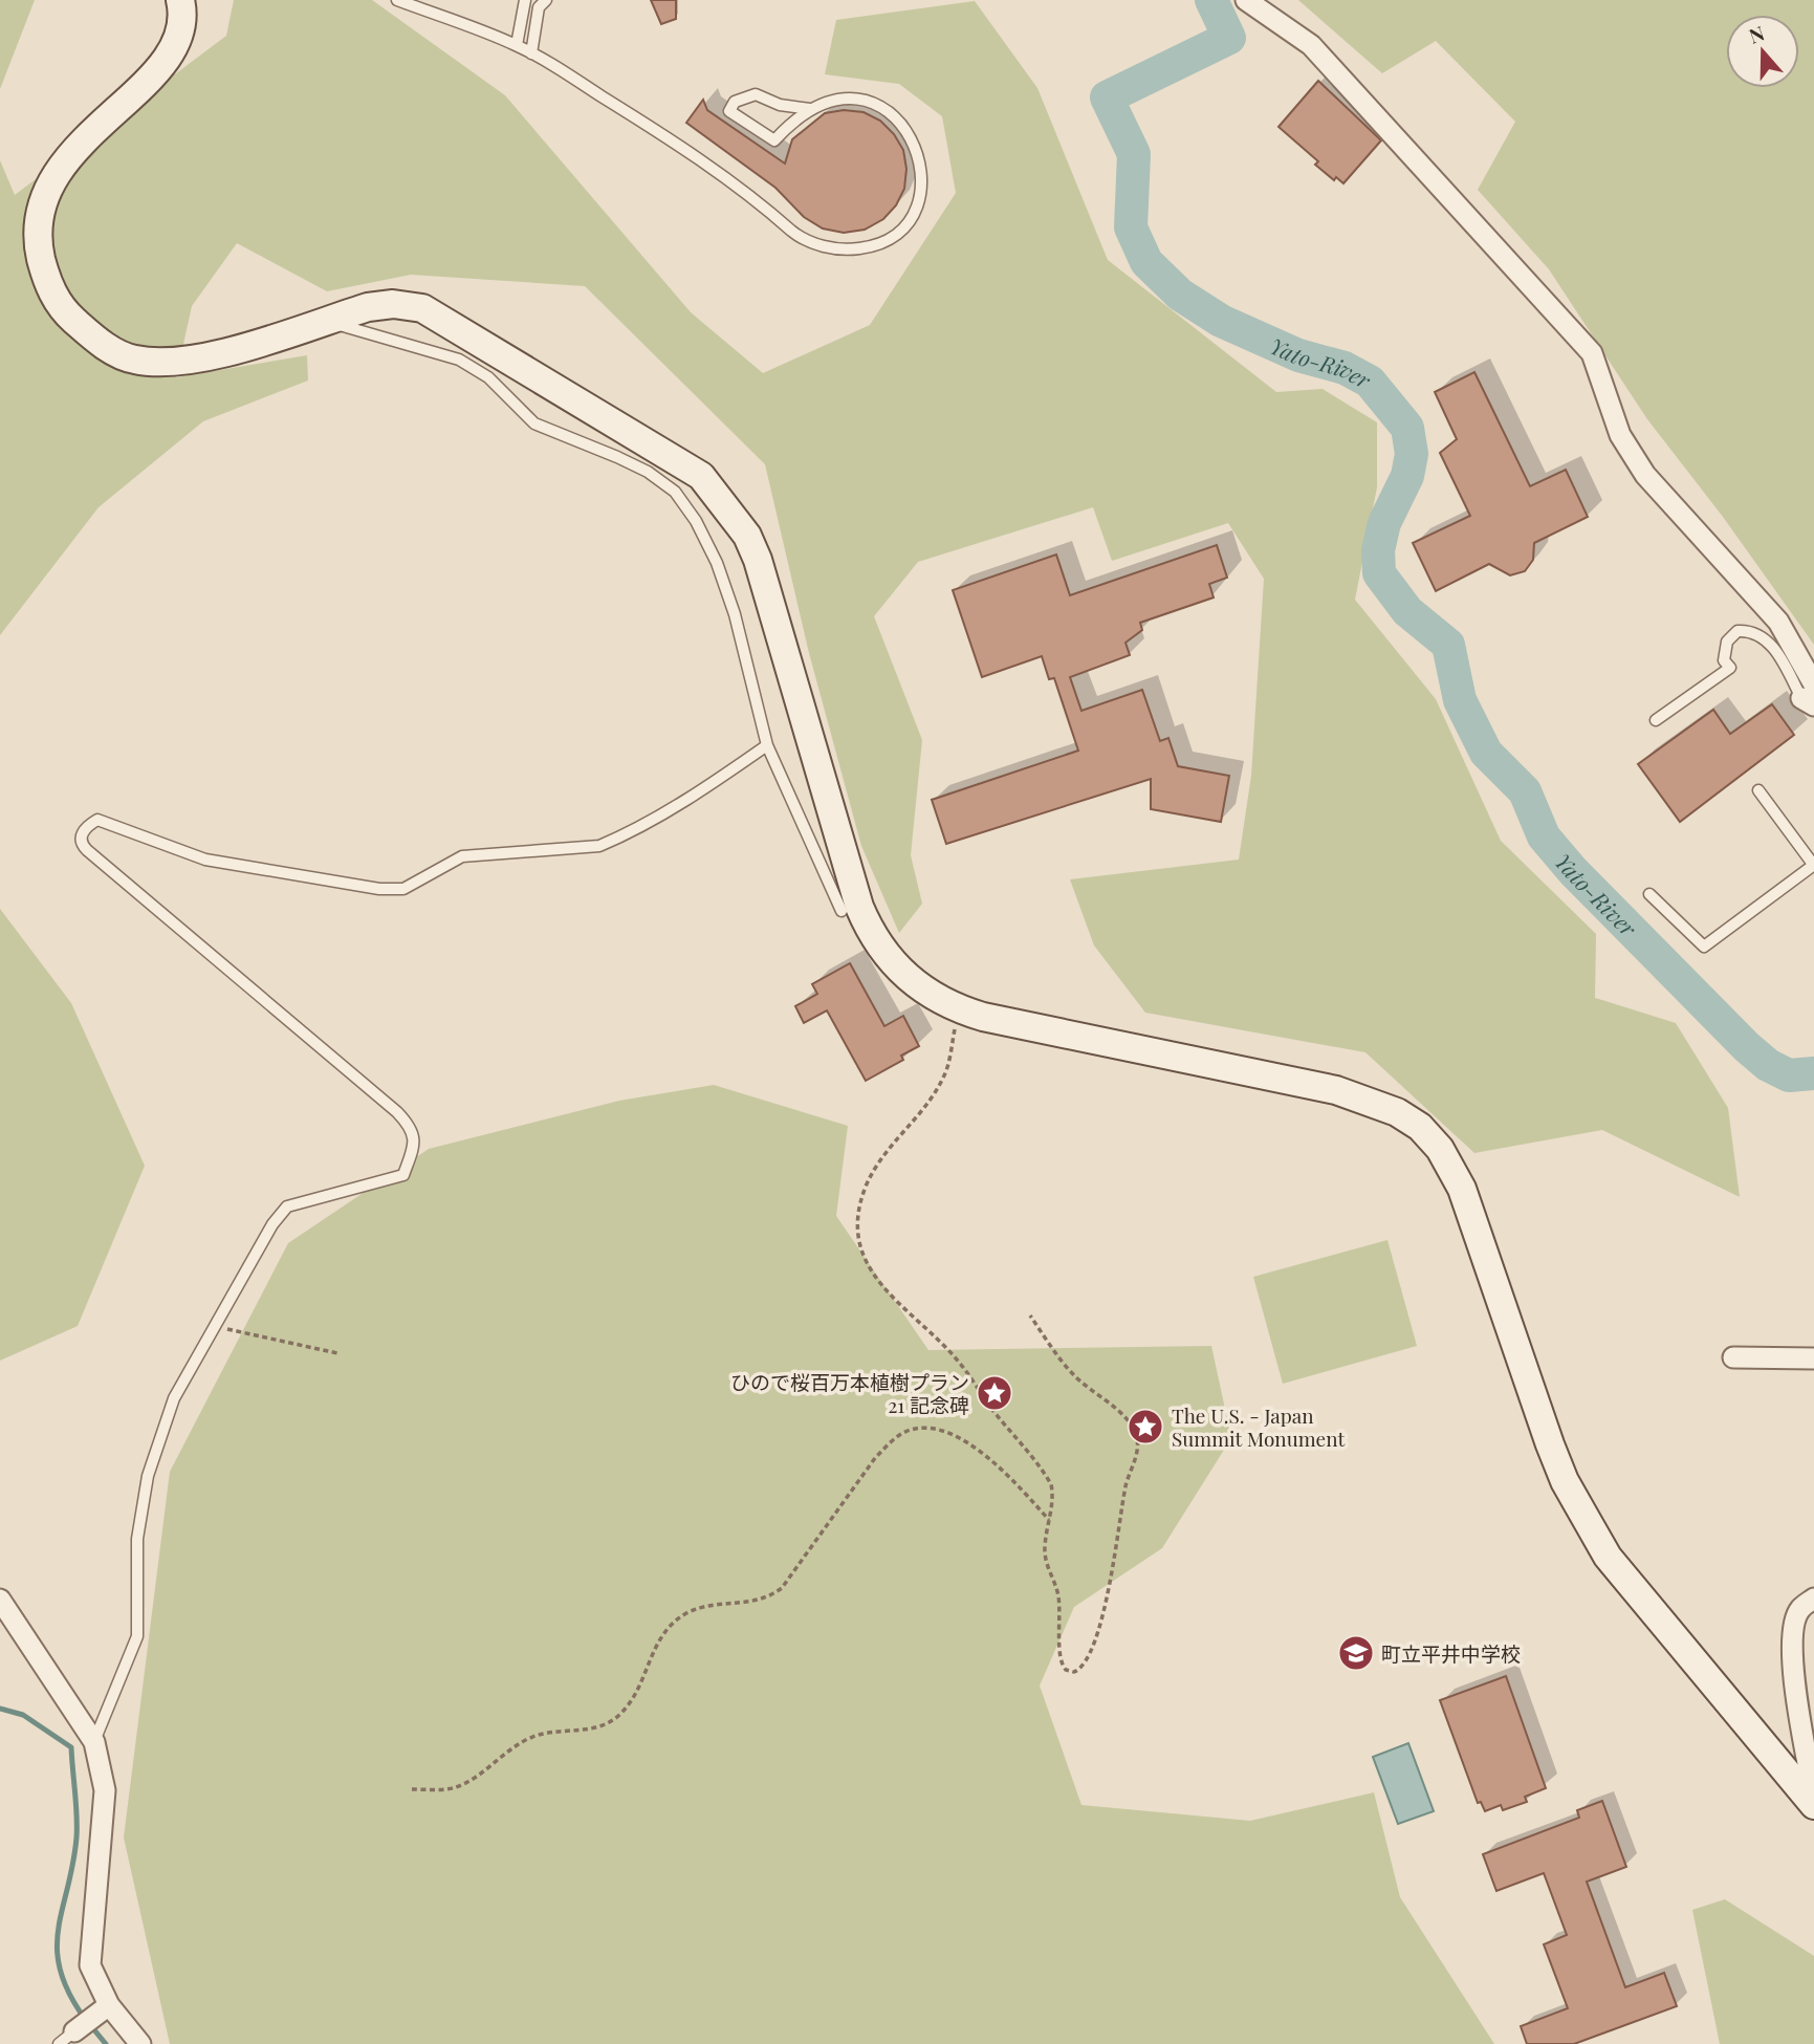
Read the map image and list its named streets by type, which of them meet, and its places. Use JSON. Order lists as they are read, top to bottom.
{
  "water": ["Yato-River"],
  "places": {
    "place": ["ひので桜百万本植樹プラン 21 記念碑", "The U.S. - Japan Summit Monument"],
    "school or university": ["町立平井中学校"]
  },
  "north": "top"
}
